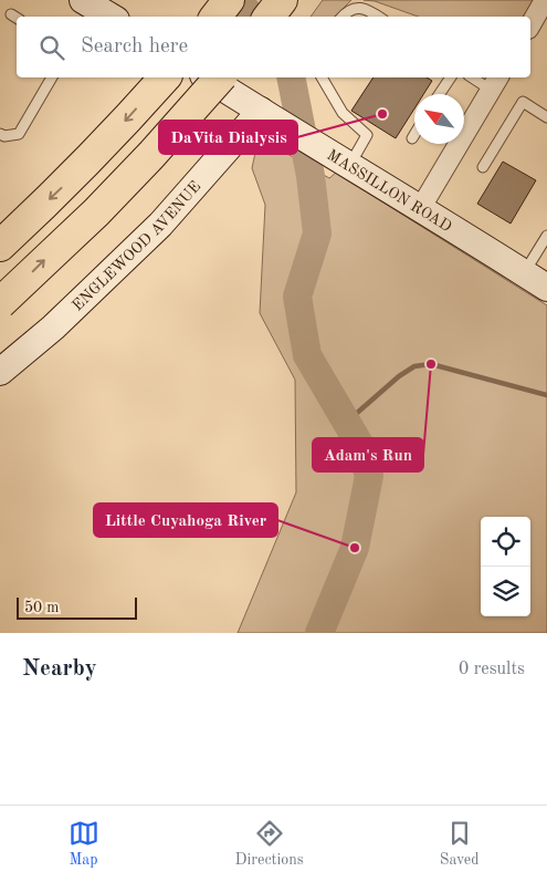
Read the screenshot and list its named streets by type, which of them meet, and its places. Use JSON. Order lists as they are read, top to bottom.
{
  "streets": {
    "street": ["MASSILLON ROAD", "ENGLEWOOD AVENUE"]
  },
  "crossings": [
    ["MASSILLON ROAD", "ENGLEWOOD AVENUE"]
  ],
  "places": ["DaVita Dialysis", "Adam's Run", "Little Cuyahoga River"],
  "scale_bar": "50 m",
  "north": "top left",
  "page": {
    "search": "Search here",
    "scale": "50 m",
    "heading": ["Nearby", "0 results"],
    "nav": ["Map", "Directions", "Saved"]
  }
}
